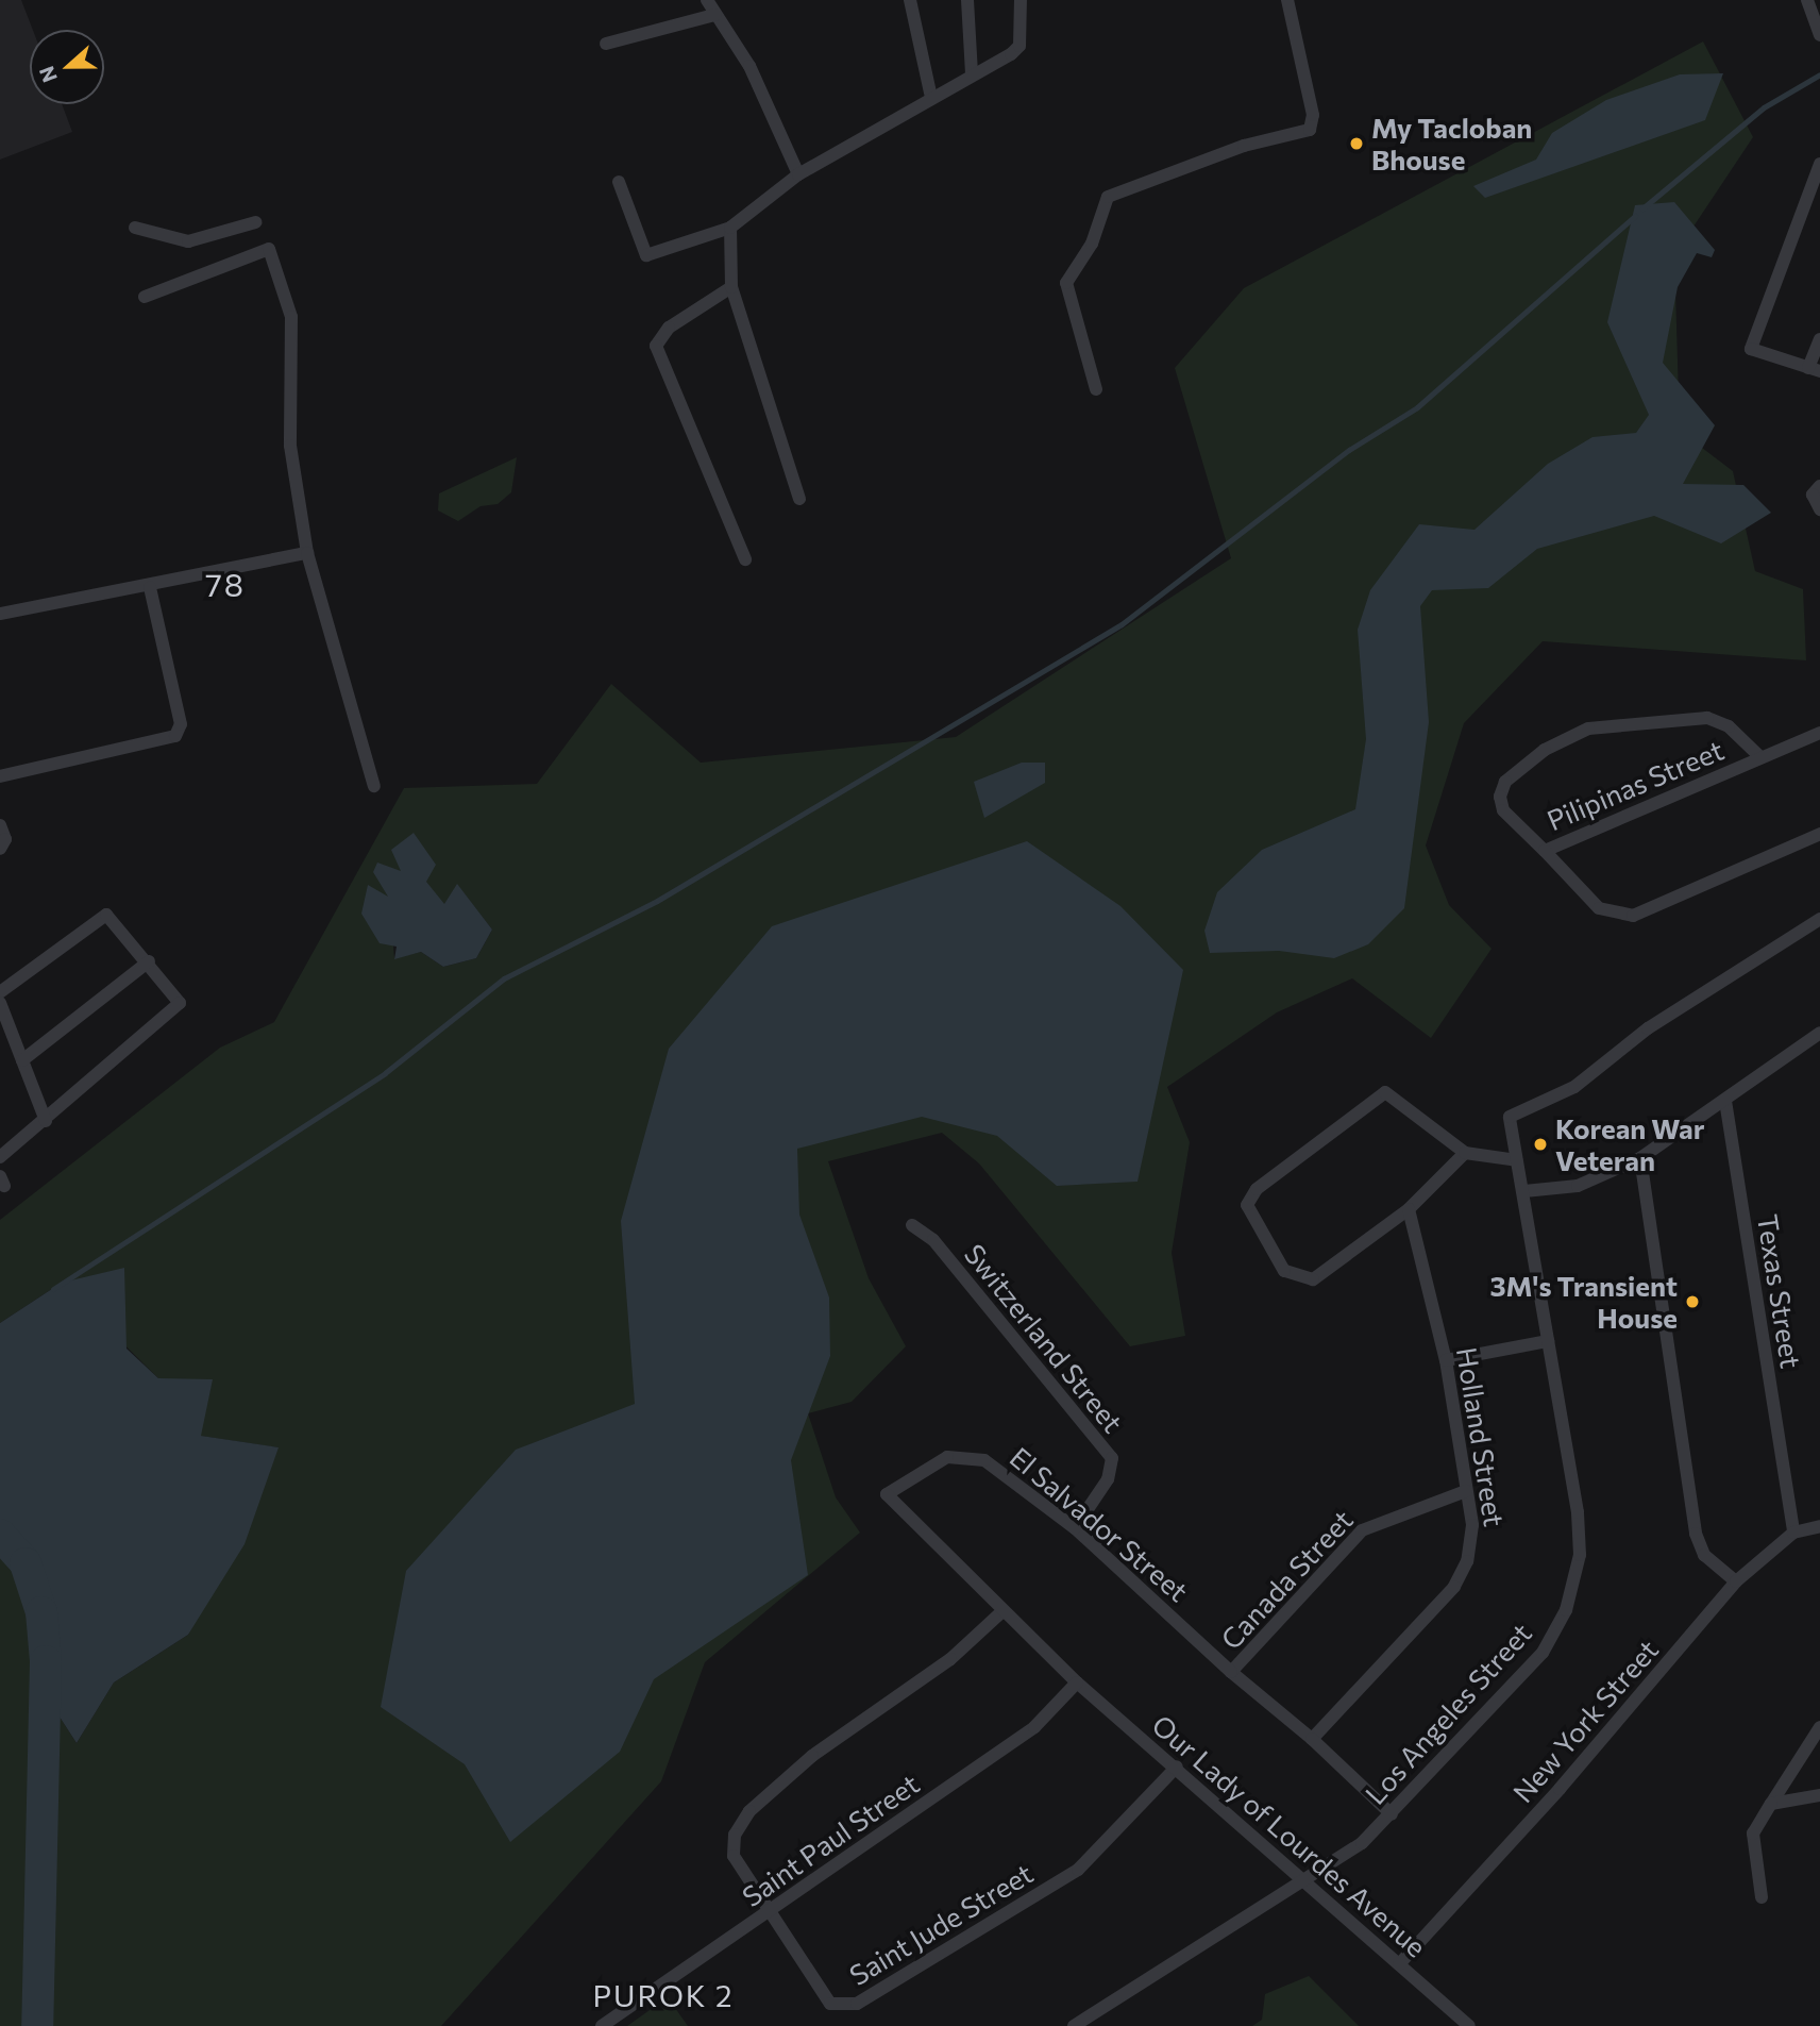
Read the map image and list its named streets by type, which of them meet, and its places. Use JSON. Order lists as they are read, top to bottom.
{
  "streets": {
    "street": [
      "Pilipinas Street",
      "Texas Street",
      "Switzerland Street",
      "Holland Street",
      "El Salvador Street",
      "Canada Street",
      "Los Angeles Street",
      "New York Street",
      "Our Lady of Lourdes Avenue",
      "Saint Paul Street",
      "Saint Jude Street"
    ]
  },
  "crossings": [
    ["Texas Street", "New York Street"],
    ["Switzerland Street", "El Salvador Street"],
    ["Holland Street", "Canada Street"],
    ["El Salvador Street", "Canada Street"],
    ["El Salvador Street", "Our Lady of Lourdes Avenue"],
    ["Canada Street", "Los Angeles Street"],
    ["Los Angeles Street", "Our Lady of Lourdes Avenue"],
    ["New York Street", "Our Lady of Lourdes Avenue"],
    ["Our Lady of Lourdes Avenue", "Saint Paul Street"],
    ["Our Lady of Lourdes Avenue", "Saint Jude Street"],
    ["Saint Paul Street", "Saint Jude Street"]
  ],
  "districts": ["78", "PUROK 2"],
  "places": ["My Tacloban Bhouse", "Korean War Veteran", "3M's Transient House"],
  "north": "left"
}
